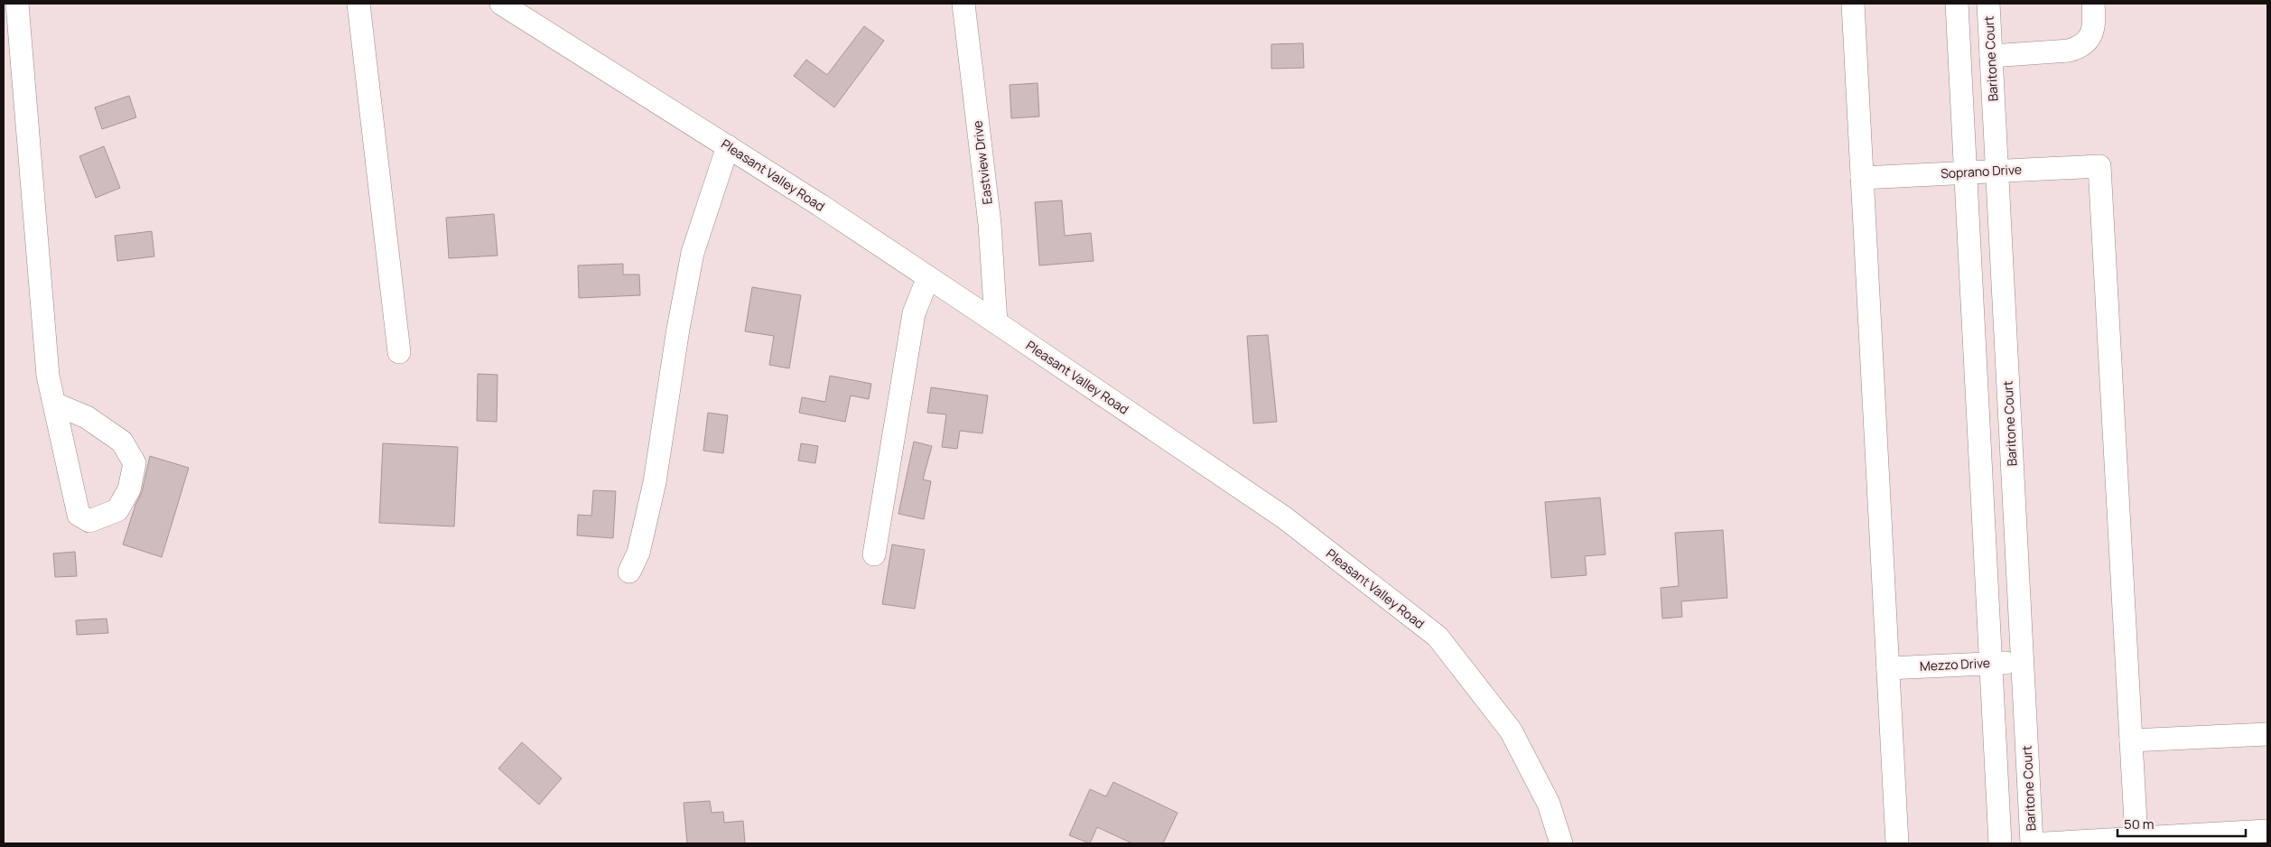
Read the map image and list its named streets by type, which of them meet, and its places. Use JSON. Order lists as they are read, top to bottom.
{
  "streets": {
    "street": [
      "Baritone Court",
      "Eastview Drive",
      "Soprano Drive",
      "Pleasant Valley Road",
      "Mezzo Drive"
    ]
  },
  "crossings": [
    ["Baritone Court", "Soprano Drive"],
    ["Baritone Court", "Mezzo Drive"],
    ["Eastview Drive", "Pleasant Valley Road"]
  ],
  "scale_bar": "50 m"
}
